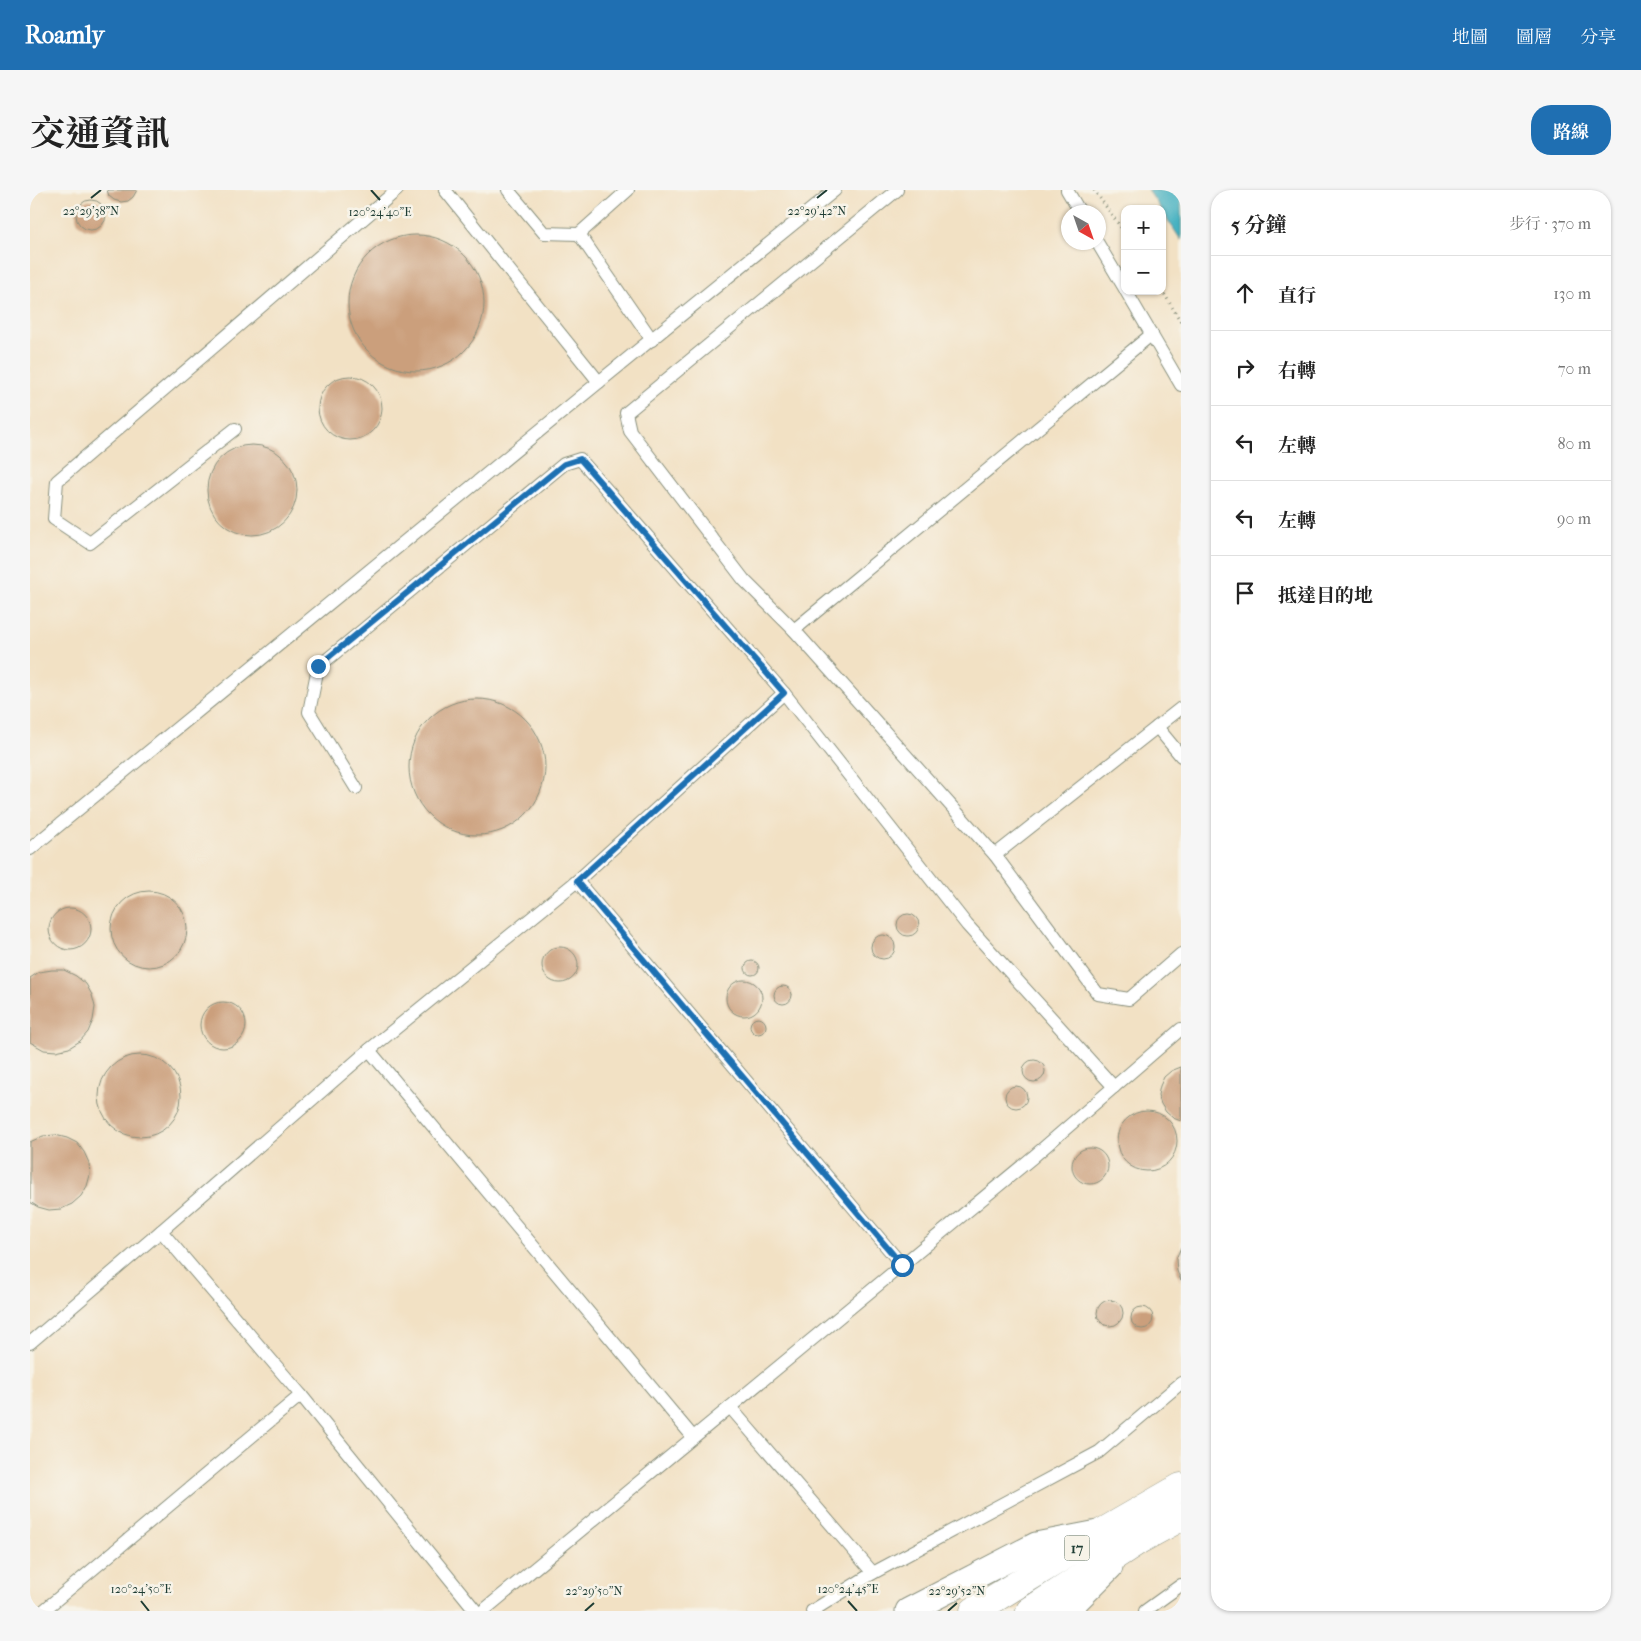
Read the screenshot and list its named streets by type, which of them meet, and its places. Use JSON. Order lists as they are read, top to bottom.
{
  "streets": {
    "main road": ["17"]
  },
  "north": "bottom right",
  "page": {
    "header": "Roamly",
    "nav": ["地圖", "圖層", "分享"],
    "title": "交通資訊",
    "buttons": "路線",
    "heading": ["5 分鐘", "步行 · 370 m"],
    "map_buttons": ["+", "−"],
    "list": [
      ["直行", "130 m"],
      ["右轉", "70 m"],
      ["左轉", "80 m"],
      ["左轉", "90 m"],
      "抵達目的地"
    ]
  },
  "coordinates": [
    "22°29'38\"N",
    "22°29'42\"N",
    "120°24'40\"E",
    "120°24'50\"E",
    "120°24'45\"E",
    "22°29'50\"N",
    "22°29'52\"N"
  ]
}
